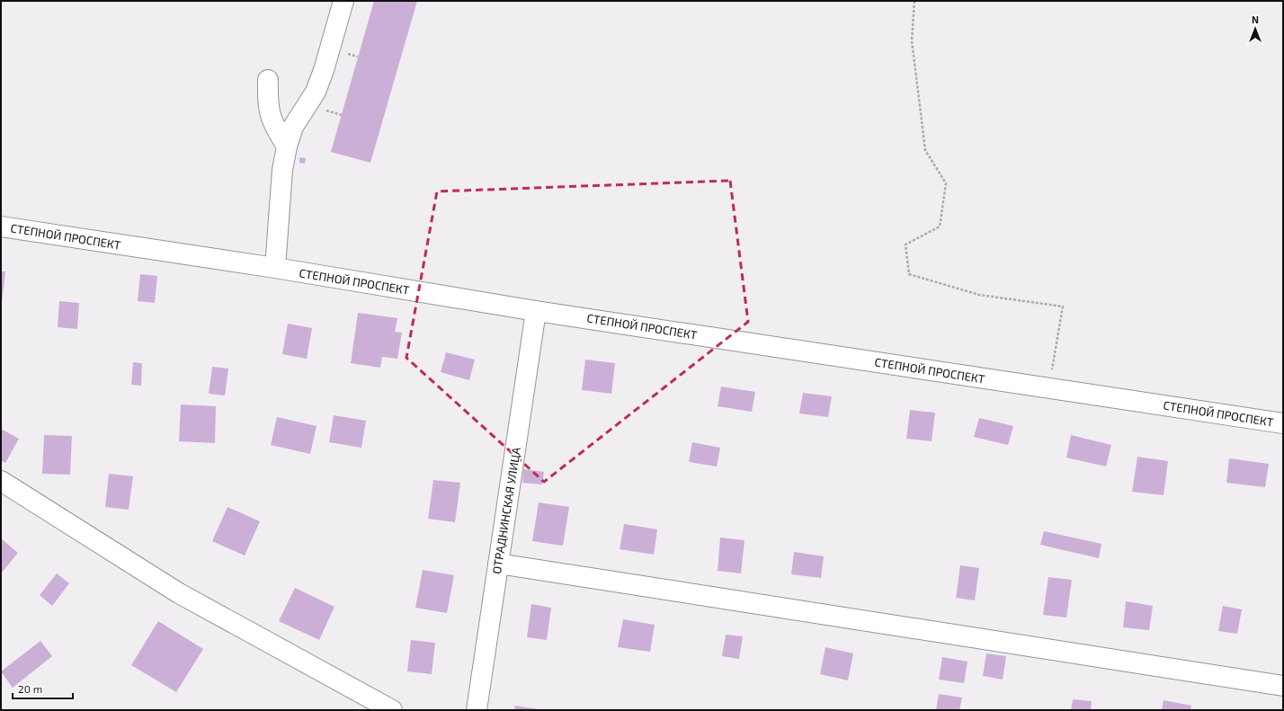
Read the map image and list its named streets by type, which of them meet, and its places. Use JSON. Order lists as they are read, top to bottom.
{
  "streets": {
    "street": ["СТЕПНОЙ ПРОСПЕКТ", "ОТРАДНИНСКАЯ УЛИЦА"]
  },
  "crossings": [
    ["СТЕПНОЙ ПРОСПЕКТ", "ОТРАДНИНСКАЯ УЛИЦА"]
  ],
  "scale_bar": "20 m",
  "north": "top"
}
